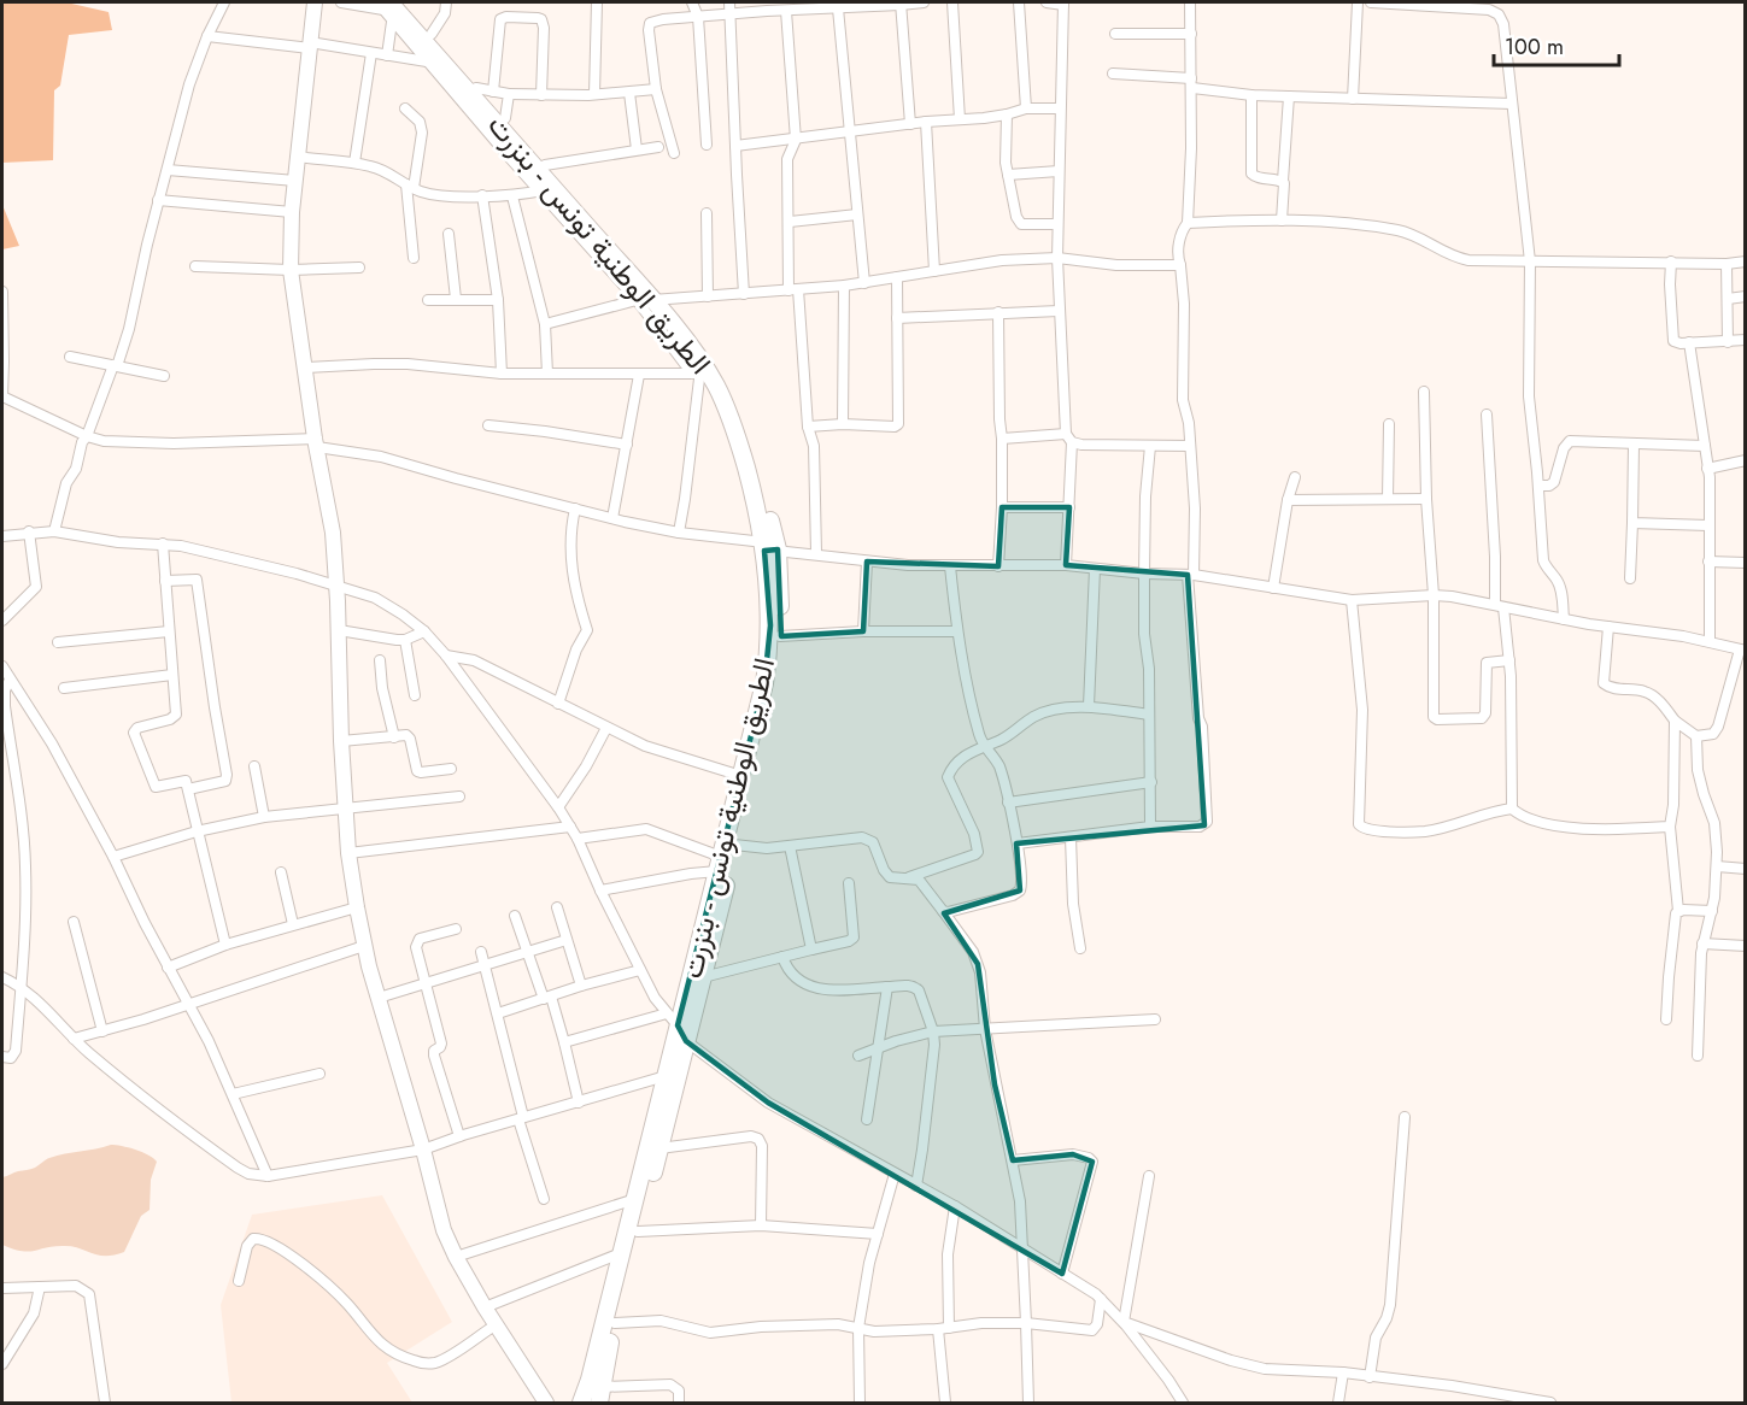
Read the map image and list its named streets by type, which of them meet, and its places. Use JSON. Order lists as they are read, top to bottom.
{
  "streets": {
    "main road": ["الطريق الوطنية تونس - بنزرت"]
  },
  "scale_bar": "100 m"
}
